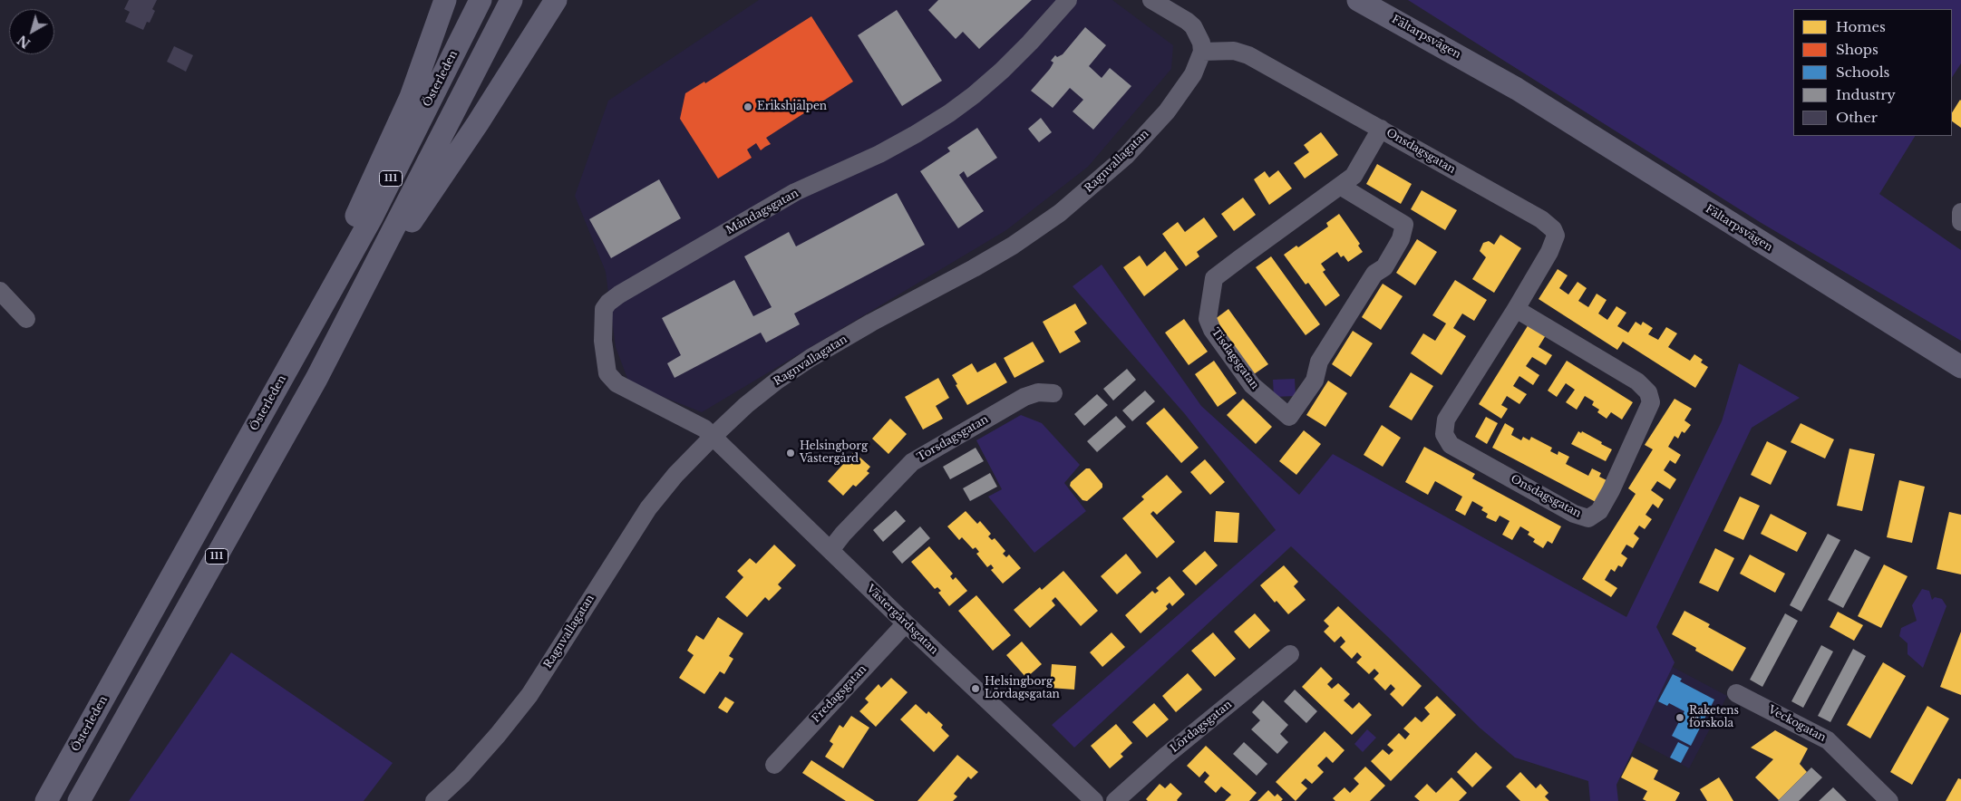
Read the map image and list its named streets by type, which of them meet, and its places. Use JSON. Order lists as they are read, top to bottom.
{
  "streets": {
    "main road": ["Fältarpsvägen", "Österleden", "111"],
    "street": [
      "Onsdagsgatan",
      "Ragnvallagatan",
      "Måndagsgatan",
      "Tisdagsgatan",
      "Torsdagsgatan",
      "Västergårdsgatan",
      "Fredagsgatan",
      "Veckogatan",
      "Lördagsgatan"
    ]
  },
  "crossings": [
    ["Onsdagsgatan", "Ragnvallagatan"],
    ["Onsdagsgatan", "Tisdagsgatan"],
    ["Ragnvallagatan", "Måndagsgatan"],
    ["Ragnvallagatan", "Västergårdsgatan"],
    ["Måndagsgatan", "Västergårdsgatan"],
    ["Torsdagsgatan", "Västergårdsgatan"],
    ["Västergårdsgatan", "Fredagsgatan"]
  ],
  "places": [
    "Erikshjälpen",
    "Helsingborg Västergård",
    "Helsingborg Lördagsgatan",
    "Raketens förskola"
  ],
  "legend": [
    "Homes",
    "Shops",
    "Schools",
    "Industry",
    "Other"
  ],
  "north": "bottom left"
}
